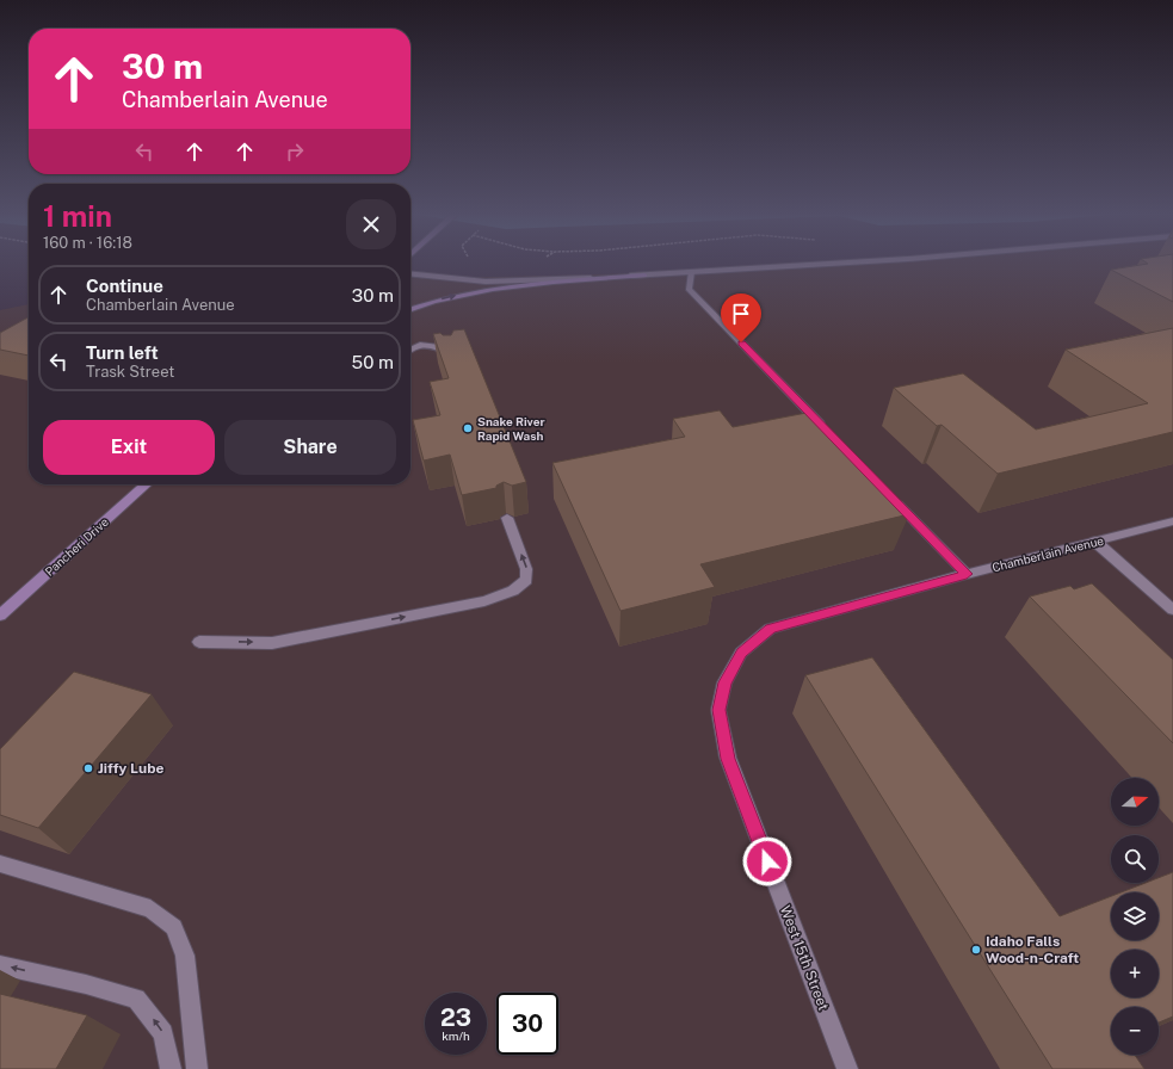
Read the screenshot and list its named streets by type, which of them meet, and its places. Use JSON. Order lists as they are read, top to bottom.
{
  "streets": {
    "main road": ["Pancheri Drive"],
    "street": ["Chamberlain Avenue", "West 15th Street"]
  },
  "crossings": [
    ["Chamberlain Avenue", "West 15th Street"]
  ],
  "places": ["Snake River Rapid Wash", "Jiffy Lube", "Idaho Falls Wood-n-Craft"],
  "north": "right",
  "page": {
    "turn": ["30 m", "Chamberlain Avenue"],
    "heading": ["1 min", "160 m · 16:18"],
    "list": [
      {
        "name": "Continue",
        "note": "Chamberlain Avenue",
        "value": "30 m"
      },
      {
        "name": "Turn left",
        "note": "Trask Street",
        "value": "50 m"
      }
    ],
    "buttons": ["Exit", "Share"],
    "map_buttons": ["+", "−"],
    "speed": "23 km/h",
    "limit": "30"
  }
}
